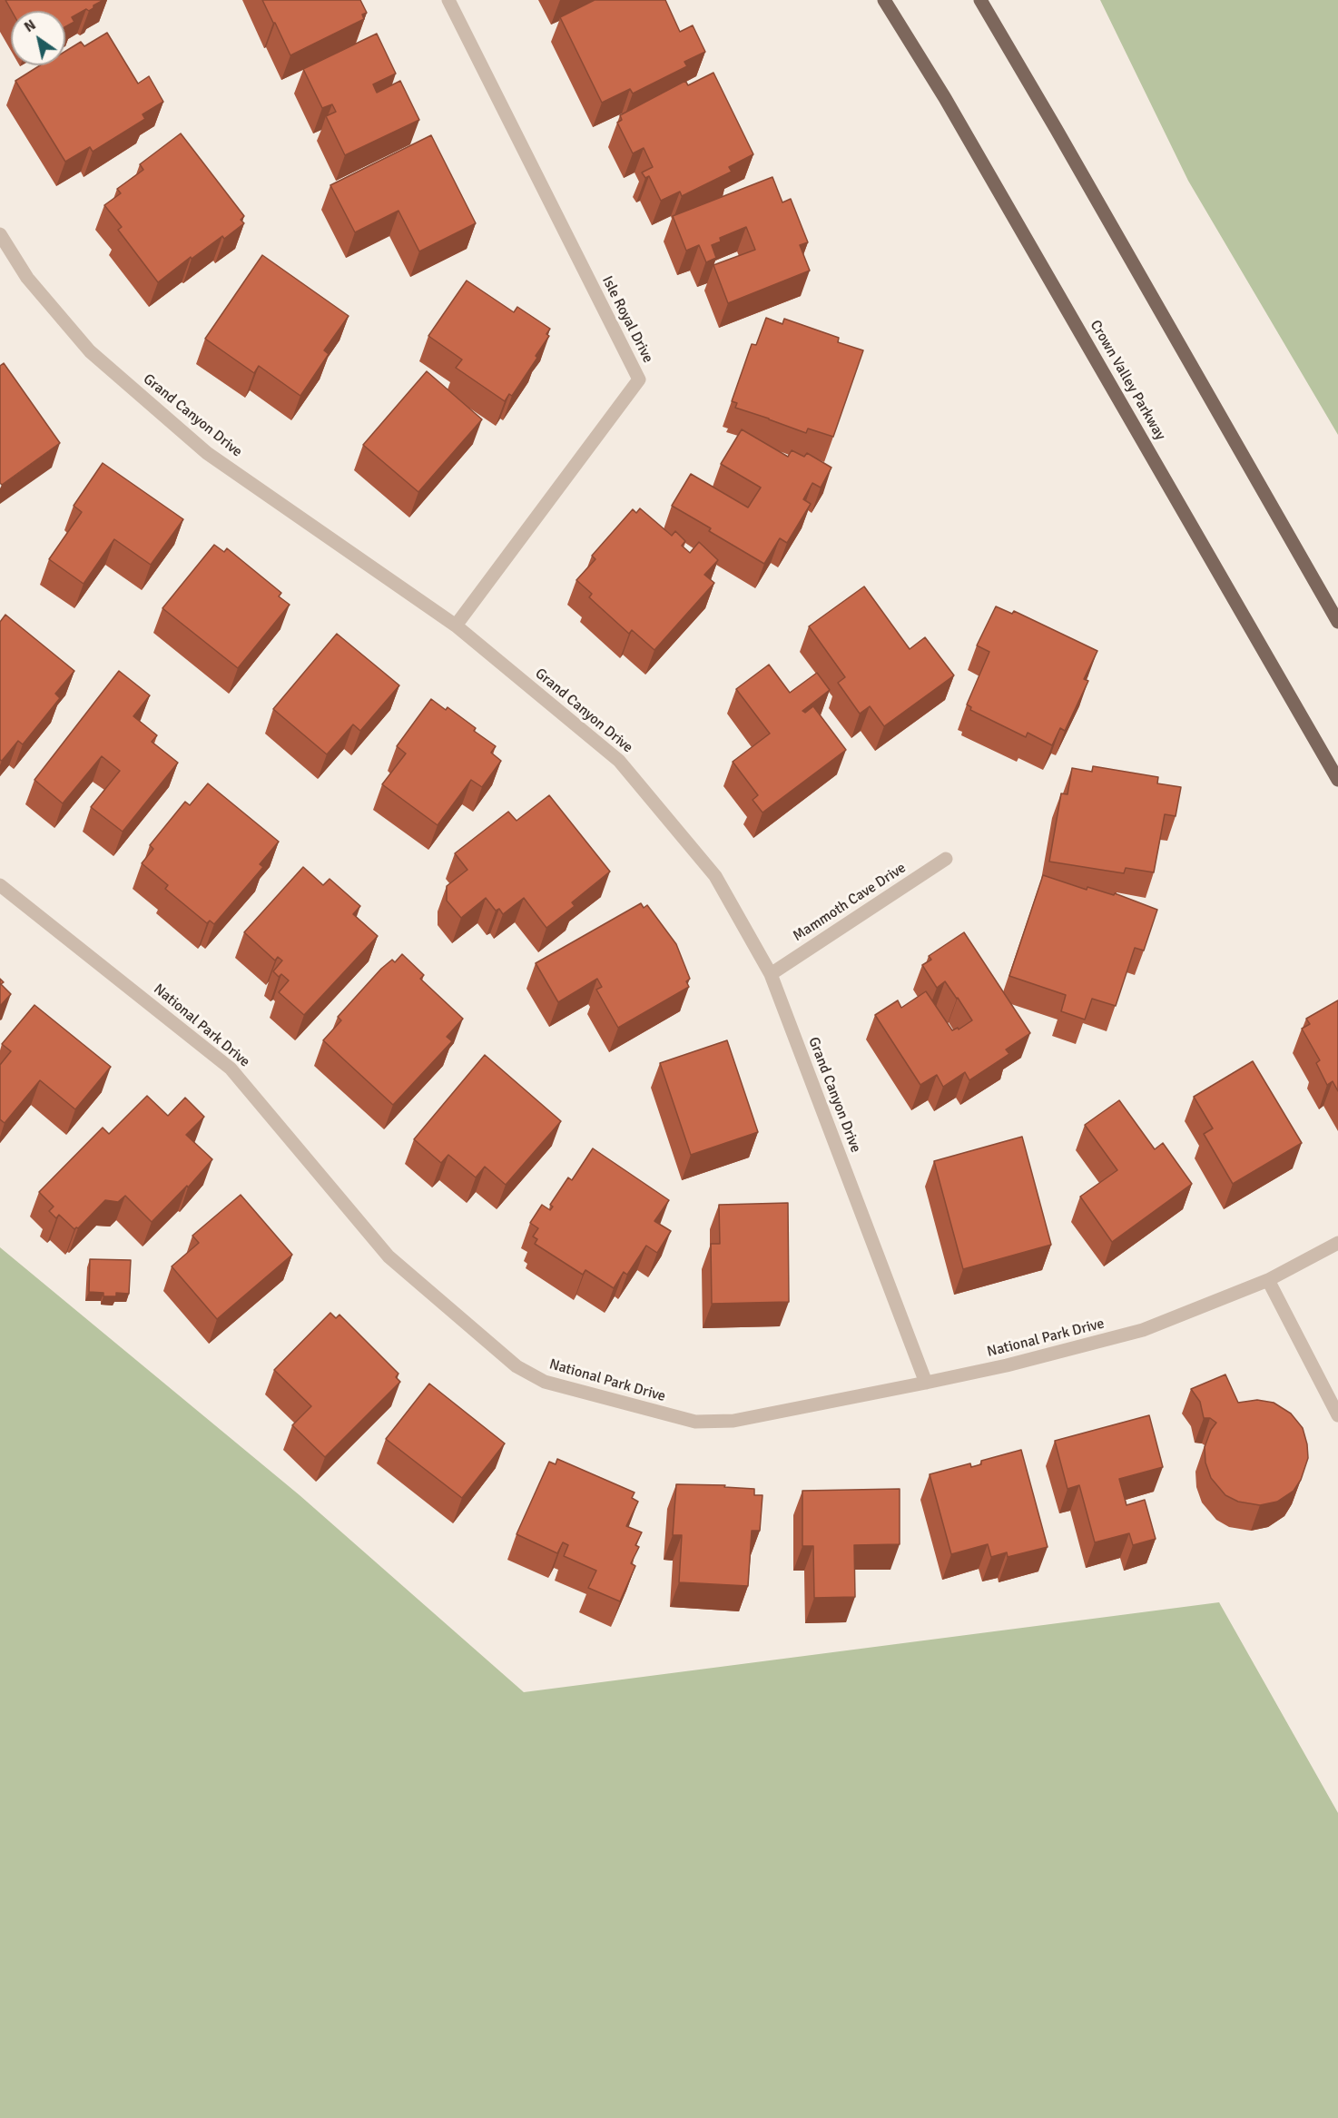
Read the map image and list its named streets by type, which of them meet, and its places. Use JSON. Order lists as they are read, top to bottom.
{
  "streets": {
    "main road": ["Crown Valley Parkway"],
    "street": [
      "Isle Royal Drive",
      "Grand Canyon Drive",
      "Mammoth Cave Drive",
      "National Park Drive"
    ]
  },
  "crossings": [
    ["Isle Royal Drive", "Grand Canyon Drive"],
    ["Grand Canyon Drive", "Mammoth Cave Drive"],
    ["Grand Canyon Drive", "National Park Drive"]
  ],
  "north": "top left"
}
